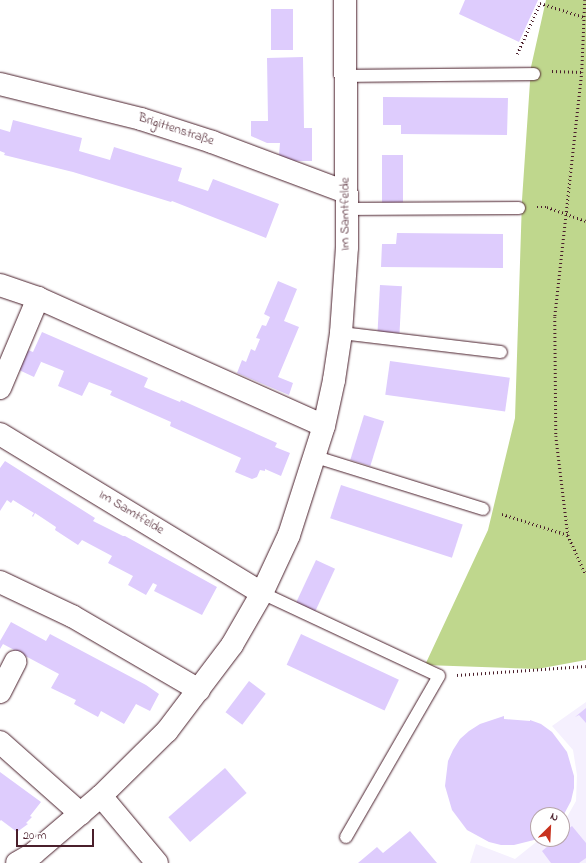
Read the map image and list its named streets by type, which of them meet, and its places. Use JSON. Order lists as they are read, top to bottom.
{
  "streets": {
    "street": ["Brigittenstraße", "Im Samtfelde"]
  },
  "crossings": [
    ["Brigittenstraße", "Im Samtfelde"]
  ],
  "scale_bar": "20 m",
  "north": "top right"
}
